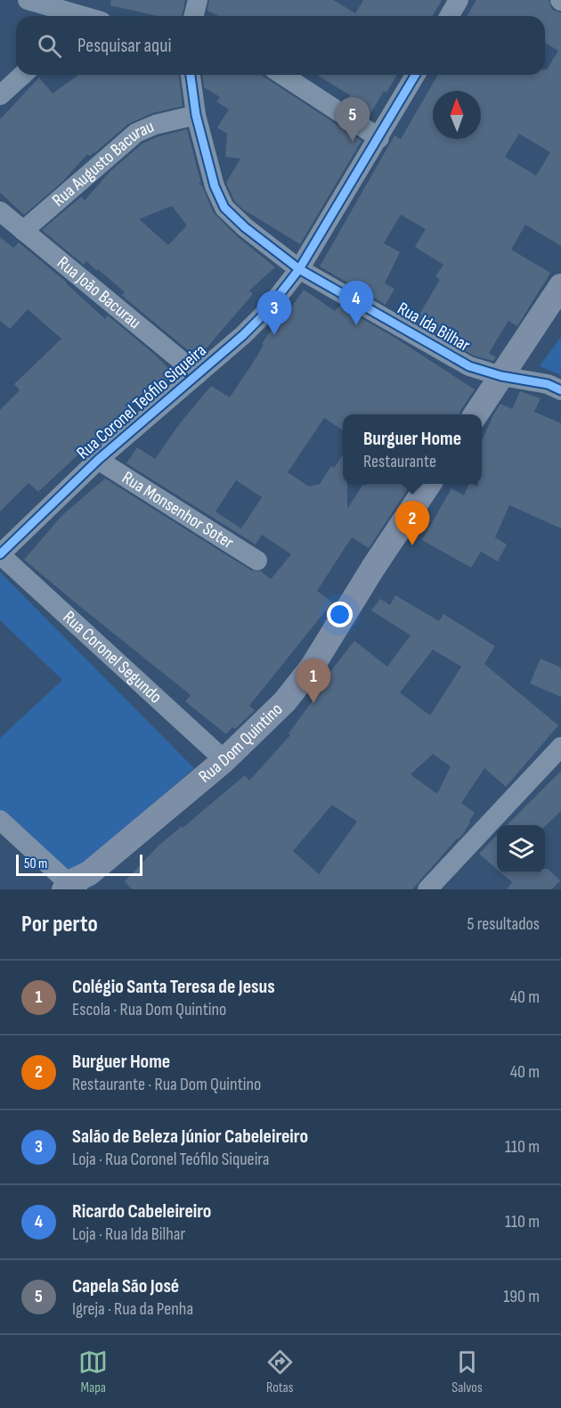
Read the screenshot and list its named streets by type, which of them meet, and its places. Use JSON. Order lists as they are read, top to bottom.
{
  "streets": {
    "main road": ["Rua Dom Quintino"],
    "street": [
      "Rua Augusto Bacurau",
      "Rua João Bacurau",
      "Rua Ida Bilhar",
      "Rua Coronel Teófilo Siqueira",
      "Rua Monsenhor Soter",
      "Rua Coronel Segundo"
    ]
  },
  "crossings": [
    ["Rua Augusto Bacurau", "Rua João Bacurau"],
    ["Rua Augusto Bacurau", "Rua Ida Bilhar"],
    ["Rua João Bacurau", "Rua Coronel Teófilo Siqueira"],
    ["Rua Ida Bilhar", "Rua Coronel Teófilo Siqueira"],
    ["Rua Coronel Teófilo Siqueira", "Rua Monsenhor Soter"],
    ["Rua Coronel Teófilo Siqueira", "Rua Coronel Segundo"],
    ["Rua Coronel Segundo", "Rua Dom Quintino"]
  ],
  "scale_bar": "50 m",
  "north": "top",
  "page": {
    "search": "Pesquisar aqui",
    "pins": [
      "5",
      "4",
      "3",
      "2",
      "1"
    ],
    "popup": ["Burguer Home", "Restaurante"],
    "scale": "50 m",
    "heading": ["Por perto", "5 resultados"],
    "list": [
      {
        "mark": "1",
        "name": "Colégio Santa Teresa de Jesus",
        "note": "Escola · Rua Dom Quintino",
        "value": "40 m"
      },
      {
        "mark": "2",
        "name": "Burguer Home",
        "note": "Restaurante · Rua Dom Quintino",
        "value": "40 m"
      },
      {
        "mark": "3",
        "name": "Salão de Beleza Júnior Cabeleireiro",
        "note": "Loja · Rua Coronel Teófilo Siqueira",
        "value": "110 m"
      },
      {
        "mark": "4",
        "name": "Ricardo Cabeleireiro",
        "note": "Loja · Rua Ida Bilhar",
        "value": "110 m"
      },
      {
        "mark": "5",
        "name": "Capela São José",
        "note": "Igreja · Rua da Penha",
        "value": "190 m"
      }
    ],
    "nav": ["Mapa", "Rotas", "Salvos"]
  }
}
